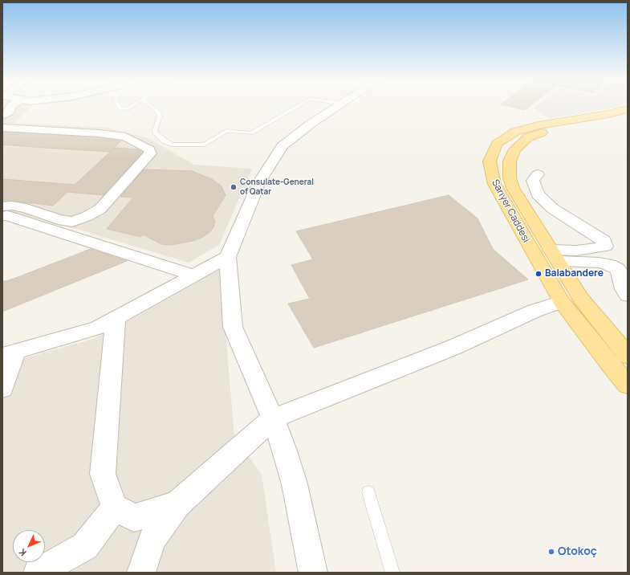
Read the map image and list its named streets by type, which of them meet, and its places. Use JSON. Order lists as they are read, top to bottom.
{
  "streets": {
    "main road": ["Sarıyer Caddesi"]
  },
  "places": ["Consulate-General of Qatar", "Balabandere", "Otokoç"],
  "north": "bottom left"
}
